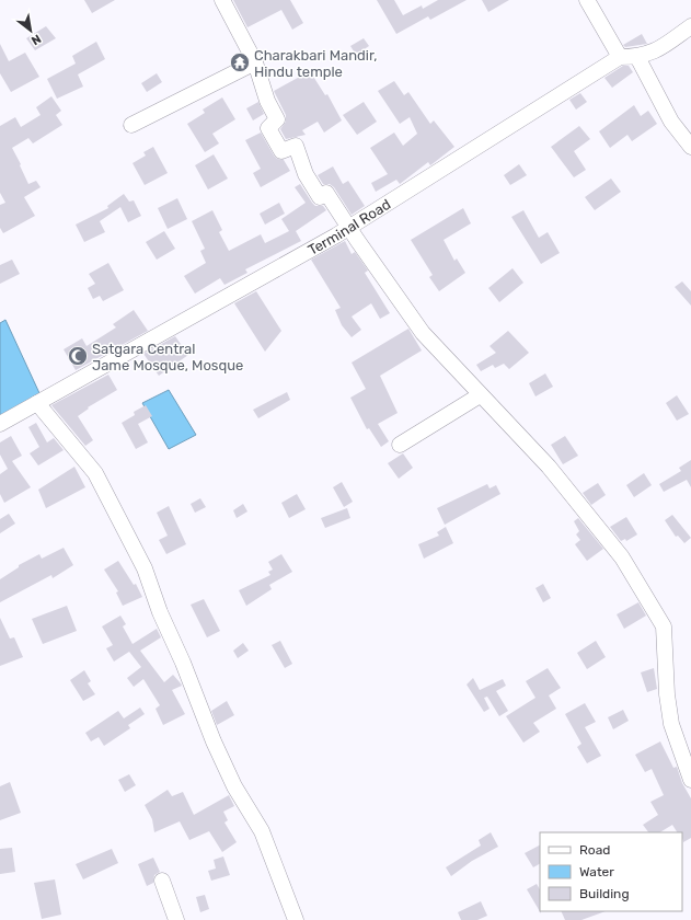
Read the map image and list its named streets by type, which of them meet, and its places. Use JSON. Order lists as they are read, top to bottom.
{
  "streets": {
    "street": ["Terminal Road"]
  },
  "places": {
    "temple": ["Charakbari Mandir, Hindu temple"],
    "mosque": ["Satgara Central Jame Mosque, Mosque"]
  },
  "legend": ["Road", "Water", "Building"],
  "north": "bottom right"
}
